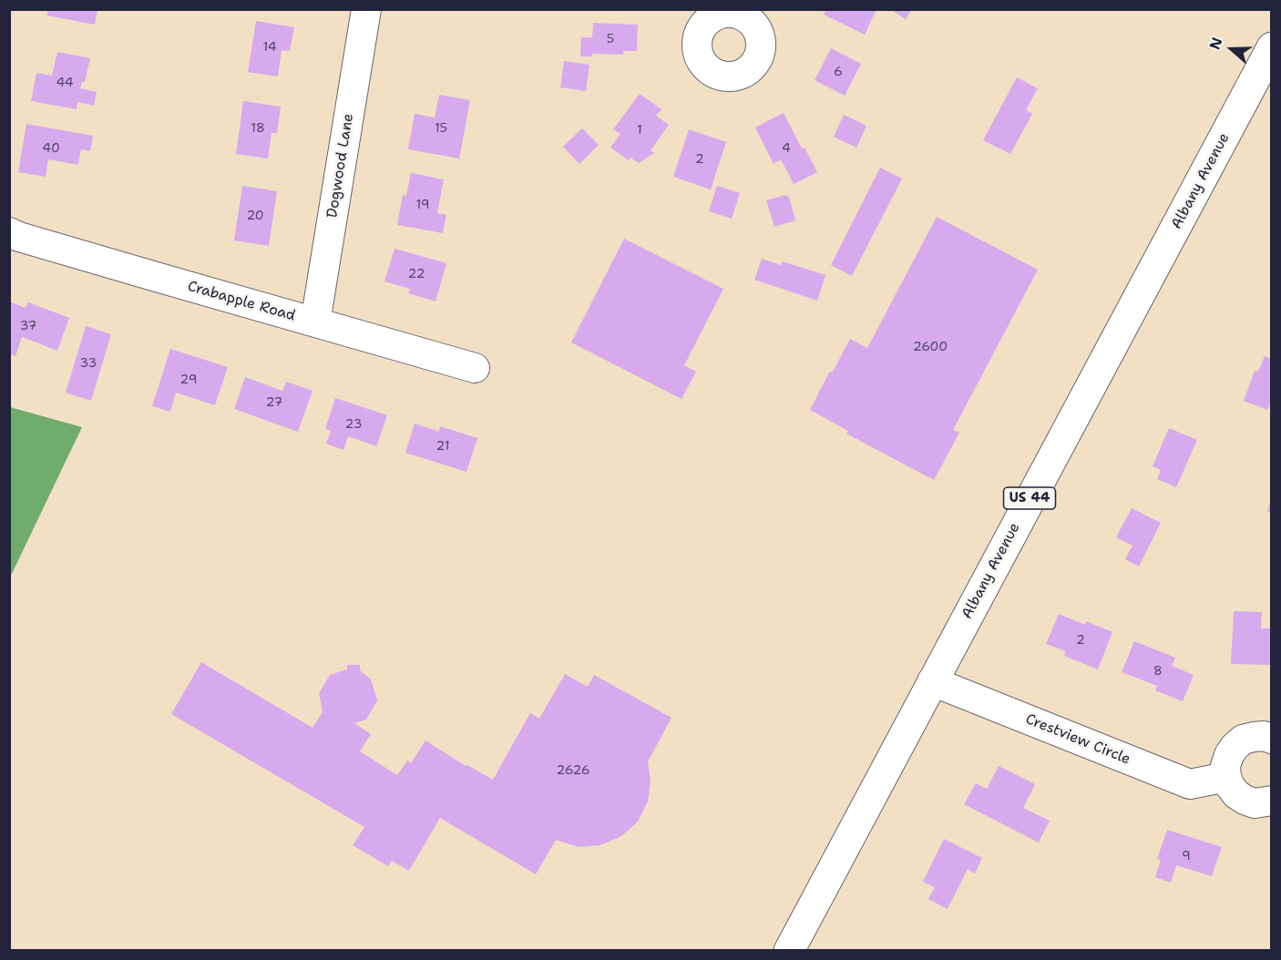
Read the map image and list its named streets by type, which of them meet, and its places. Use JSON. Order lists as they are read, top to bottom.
{
  "streets": {
    "highway": ["Albany Avenue", "US 44"],
    "street": ["Dogwood Lane", "Crabapple Road", "Crestview Circle"]
  },
  "crossings": [
    ["Dogwood Lane", "Crabapple Road"],
    ["Albany Avenue", "Crestview Circle"]
  ],
  "house_numbers": [
    "5",
    "14",
    "6",
    "44",
    "18",
    "15",
    "1",
    "40",
    "4",
    "2",
    "19",
    "20",
    "22",
    "37",
    "2600",
    "33",
    "29",
    "27",
    "23",
    "21",
    "2",
    "8",
    "2626",
    "9"
  ],
  "north": "left"
}
